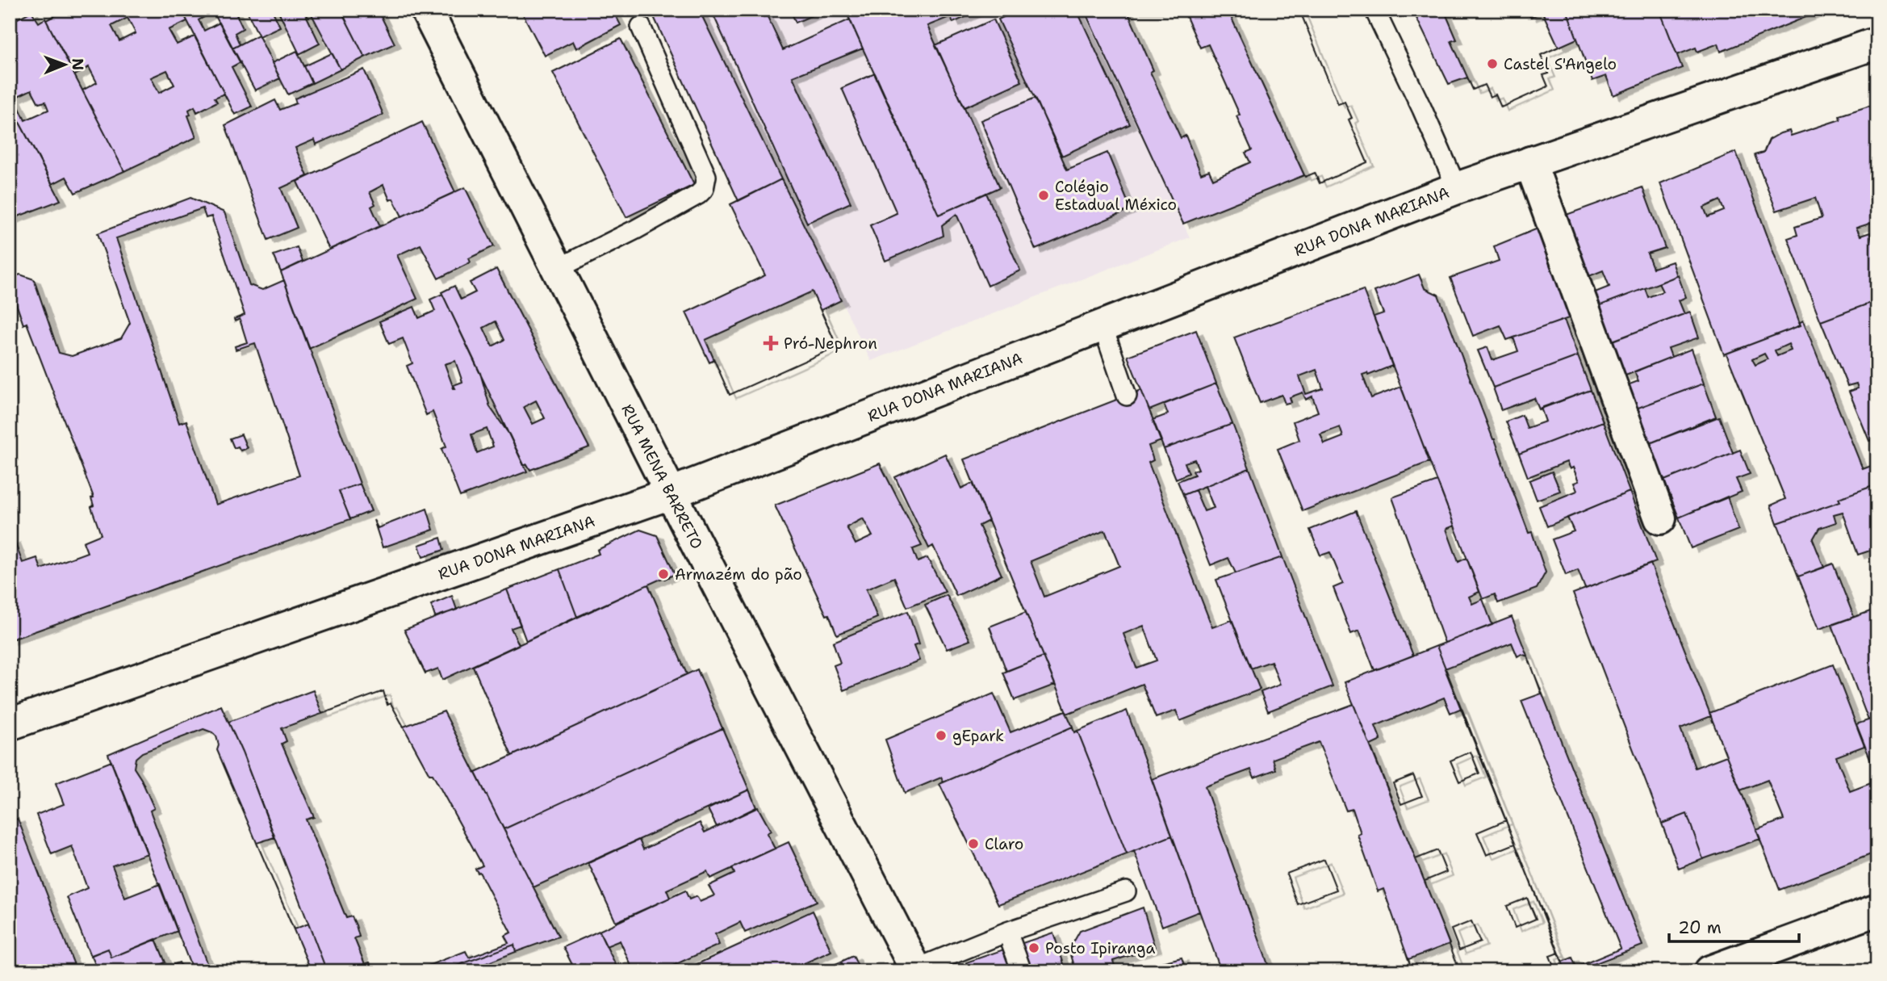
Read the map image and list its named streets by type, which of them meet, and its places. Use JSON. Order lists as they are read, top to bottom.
{
  "streets": {
    "street": ["RUA DONA MARIANA", "RUA MENA BARRETO"]
  },
  "crossings": [
    ["RUA DONA MARIANA", "RUA MENA BARRETO"]
  ],
  "places": {
    "other": [
      "Castel S'Angelo",
      "Colégio Estadual México",
      "Armazém do pão",
      "gEpark",
      "Claro",
      "Posto Ipiranga"
    ],
    "health": ["Pró-Nephron"]
  },
  "scale_bar": "20 m",
  "north": "right"
}
